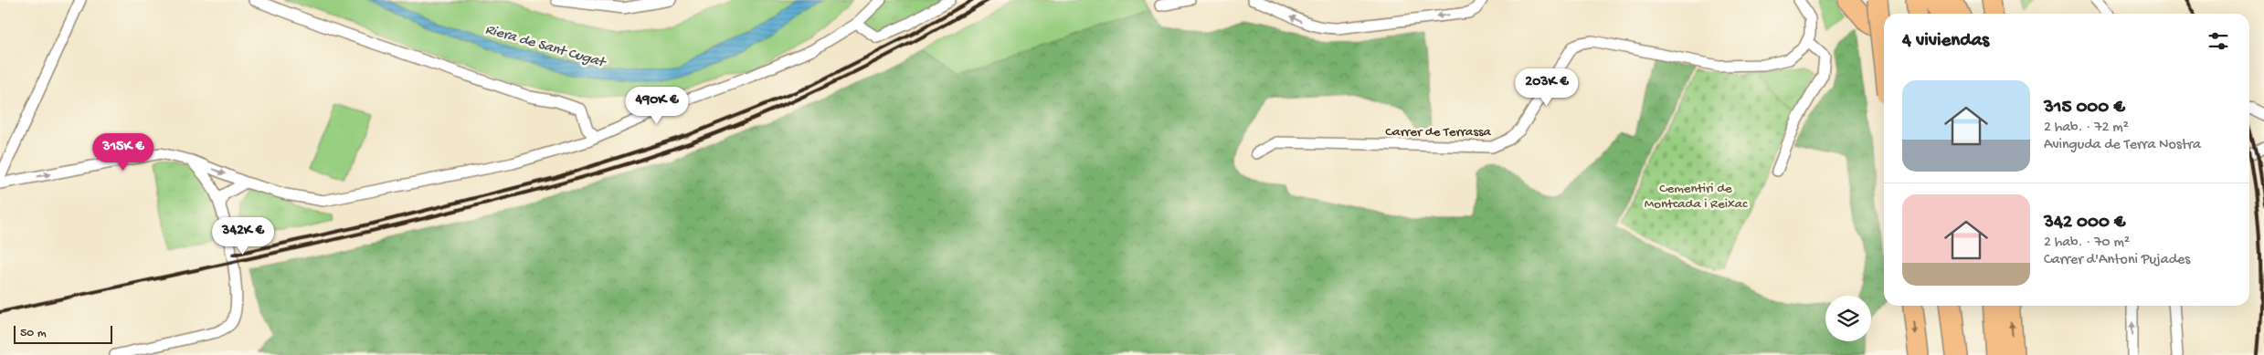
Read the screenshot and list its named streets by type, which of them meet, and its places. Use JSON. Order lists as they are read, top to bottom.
{
  "streets": {
    "street": ["Carrer de Terrassa"]
  },
  "water": ["Riera de Sant Cugat"],
  "parks": ["Cementiri de Montcada i Reixac"],
  "scale_bar": "50 m",
  "page": {
    "heading": "4 viviendas",
    "price": [
      "203K €",
      "490K €",
      "315K €",
      "342K €"
    ],
    "list": [
      {
        "name": "315 000 €",
        "note": "2 hab. · 72 m² · Avinguda de Terra Nostra"
      },
      {
        "name": "342 000 €",
        "note": "2 hab. · 70 m² · Carrer d'Antoni Pujades"
      }
    ],
    "scale": "50 m"
  }
}
